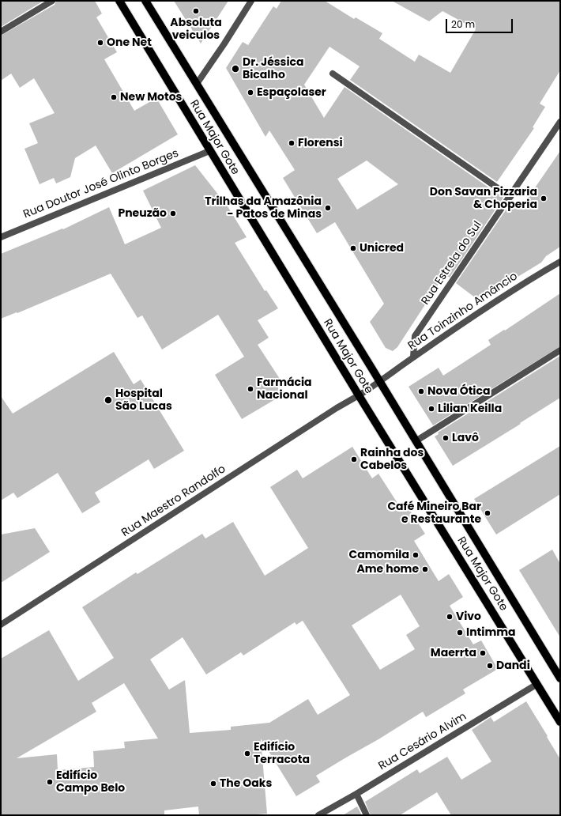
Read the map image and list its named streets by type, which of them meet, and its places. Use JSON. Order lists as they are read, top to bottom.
{
  "streets": {
    "main road": ["Rua Major Gote"],
    "street": [
      "Rua Doutor José Olinto Borges",
      "Rua Estrela do Sul",
      "Rua Toinzinho Amâncio",
      "Rua Maestro Randolfo",
      "Rua Cesário Alvim"
    ]
  },
  "crossings": [
    ["Rua Major Gote", "Rua Doutor José Olinto Borges"],
    ["Rua Major Gote", "Rua Toinzinho Amâncio"],
    ["Rua Major Gote", "Rua Maestro Randolfo"],
    ["Rua Major Gote", "Rua Cesário Alvim"],
    ["Rua Estrela do Sul", "Rua Toinzinho Amâncio"],
    ["Rua Toinzinho Amâncio", "Rua Maestro Randolfo"]
  ],
  "places": [
    "Absoluta veiculos",
    "One Net",
    "Dr. Jéssica Bicalho",
    "Espaçolaser",
    "New Motos",
    "Florensi",
    "Don Savan Pizzaria & Choperia",
    "Trilhas da Amazônia - Patos de Minas",
    "Pneuzão",
    "Unicred",
    "Farmácia Nacional",
    "Nova Ótica",
    "Hospital São Lucas",
    "Lilian Keilla",
    "Lavô",
    "Rainha dos Cabelos",
    "Café Mineiro Bar e Restaurante",
    "Camomila",
    "Ame home",
    "Vivo",
    "Intimma",
    "Maerrta",
    "Dandi",
    "Edifício Terracota",
    "Edifício Campo Belo",
    "The Oaks"
  ],
  "scale_bar": "20 m"
}
